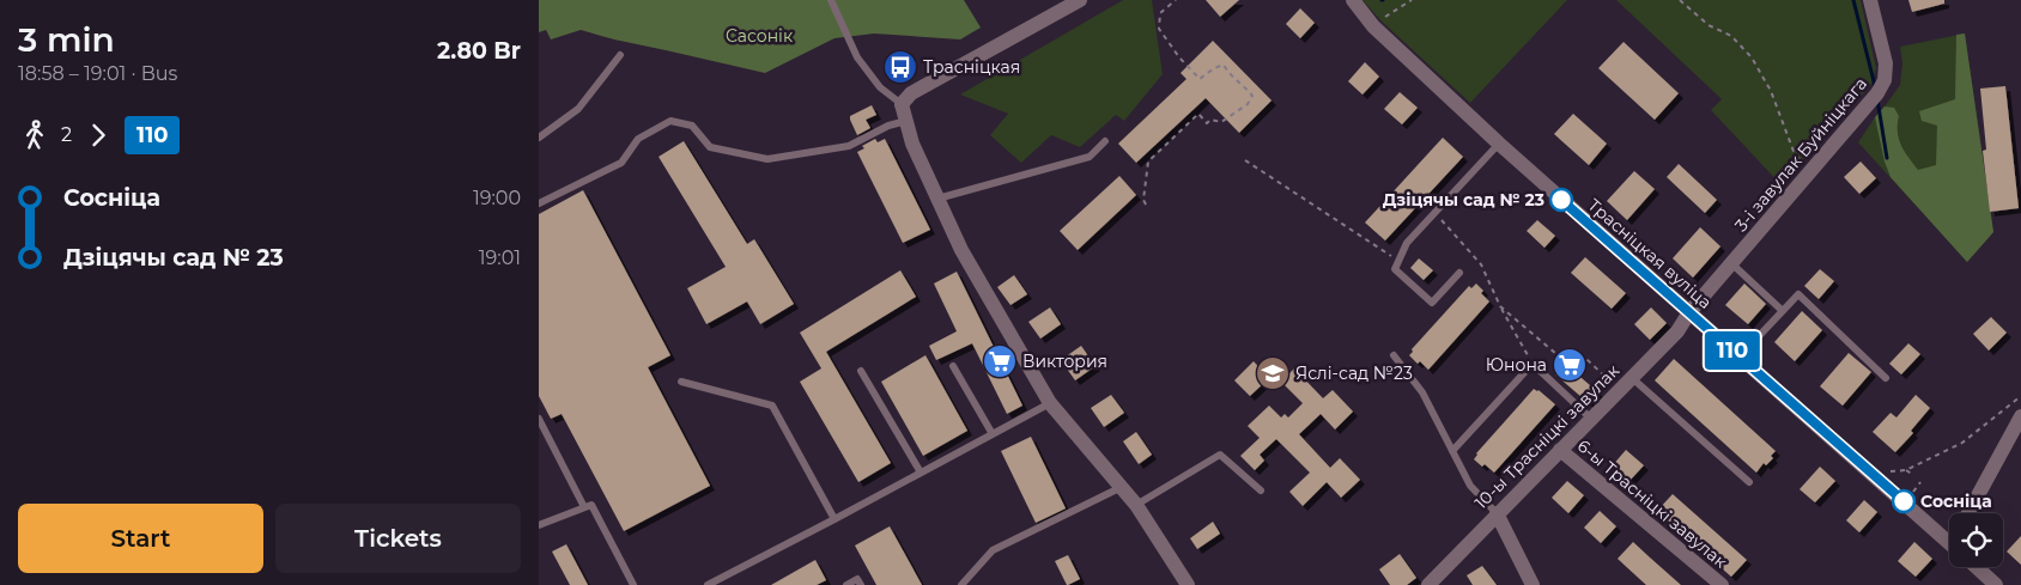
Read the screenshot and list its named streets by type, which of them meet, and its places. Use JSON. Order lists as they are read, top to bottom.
{
  "streets": {
    "street": [
      "3-і завулак Буйніцкага",
      "Трасніцкая вуліца",
      "10-ы Трасніцкі завулак",
      "6-ы Трасніцкі завулак"
    ]
  },
  "crossings": [
    ["3-і завулак Буйніцкага", "Трасніцкая вуліца"],
    ["3-і завулак Буйніцкага", "10-ы Трасніцкі завулак"],
    ["Трасніцкая вуліца", "10-ы Трасніцкі завулак"],
    ["10-ы Трасніцкі завулак", "6-ы Трасніцкі завулак"]
  ],
  "parks": ["Сасонік"],
  "places": {
    "bus stop": ["Трасніцкая"],
    "other": ["Дзіцячы сад № 23", "Сосніца"],
    "supermarket": ["Виктория", "Юнона"],
    "school or university": ["Яслі-сад №23"]
  },
  "lines": ["bus line 110"],
  "page": {
    "heading": ["3 min", "18:58 – 19:01 · Bus", "2.80 Br"],
    "on_map": "110",
    "legs": ["2", "110"],
    "list": [
      {
        "name": "Сосніца",
        "value": "19:00"
      },
      {
        "name": "Дзіцячы сад № 23",
        "value": "19:01"
      }
    ],
    "buttons": ["Start", "Tickets"]
  }
}
